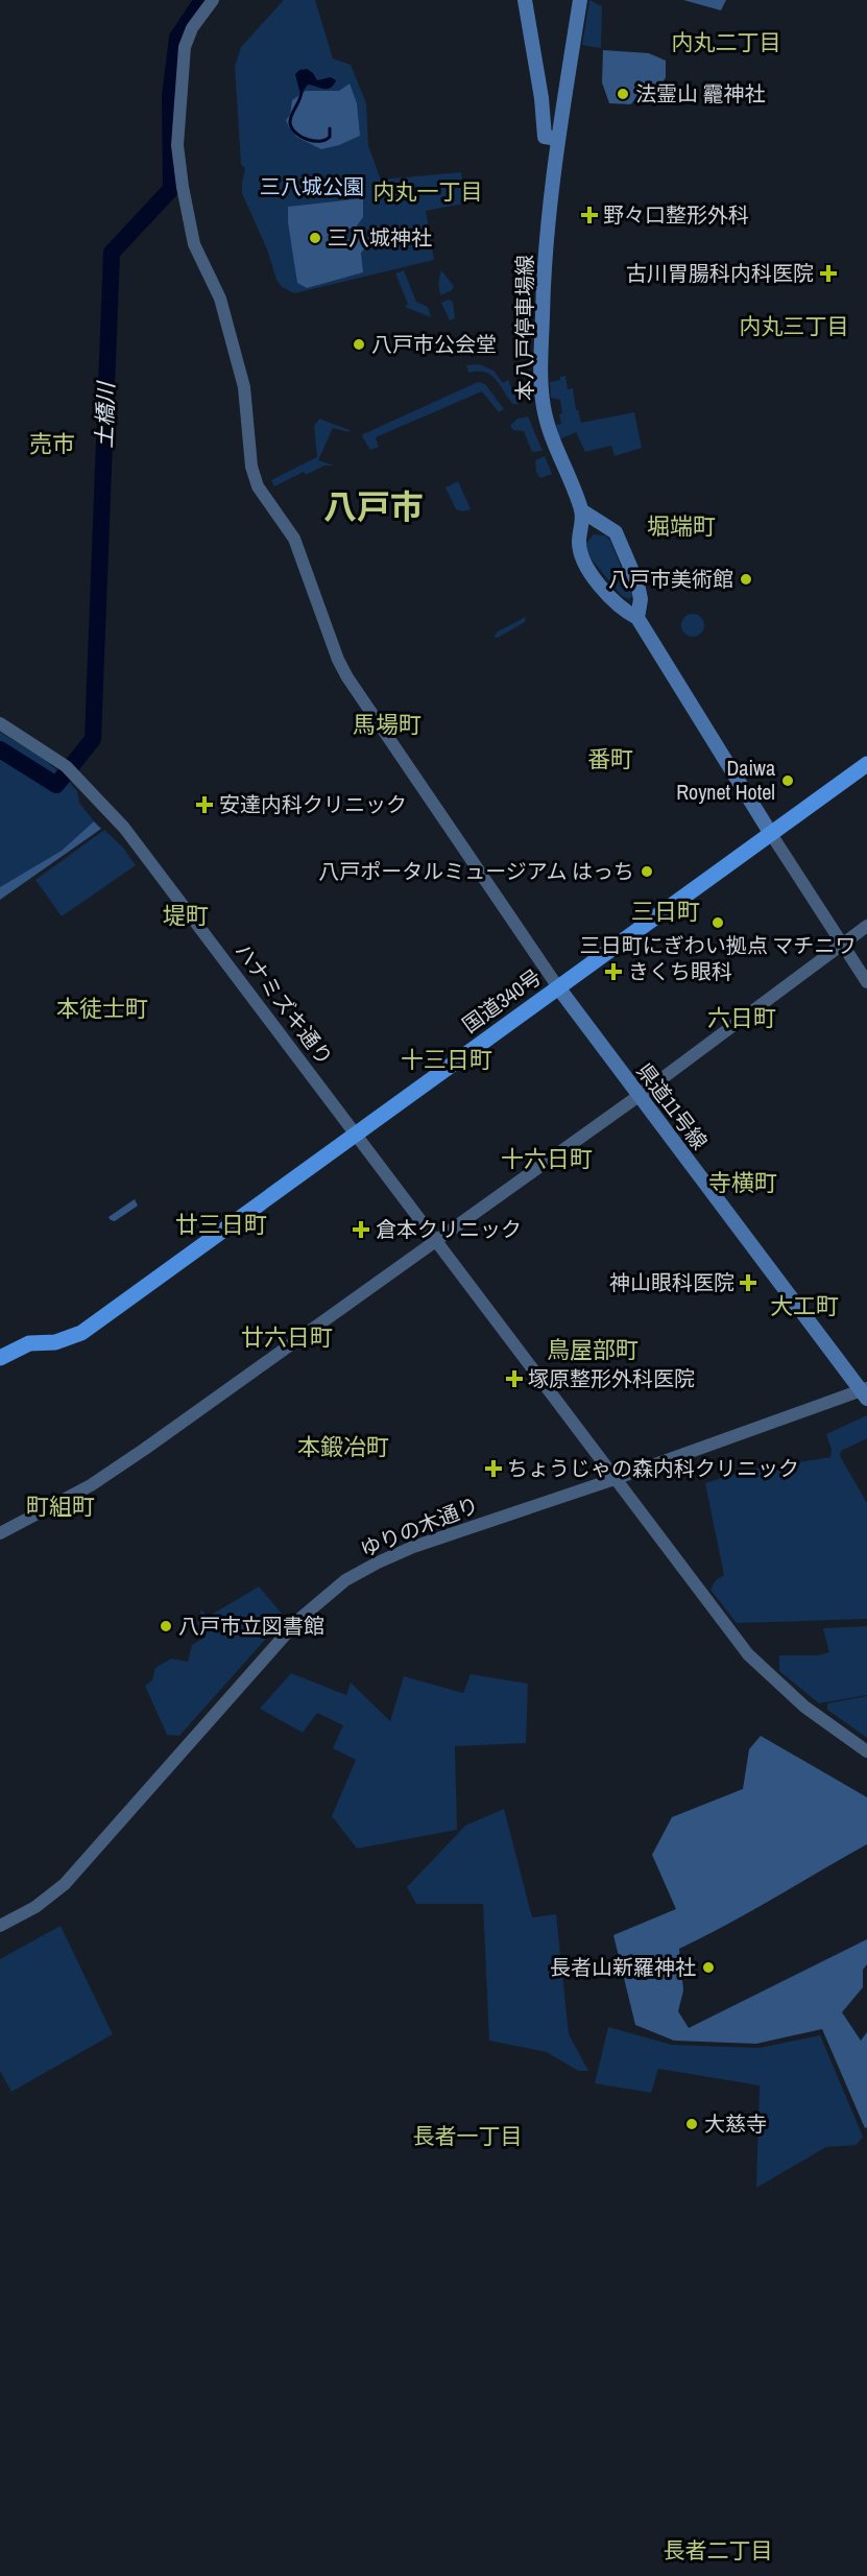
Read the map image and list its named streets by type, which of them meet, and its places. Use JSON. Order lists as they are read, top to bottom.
{
  "streets": {
    "highway": ["国道340号"],
    "main road": ["本八戸停車場線", "県道11号線"],
    "street": ["ハナミズキ通り", "ゆりの木通り"]
  },
  "crossings": [
    ["本八戸停車場線", "国道340号"],
    ["国道340号", "ハナミズキ通り"],
    ["国道340号", "県道11号線"],
    ["ハナミズキ通り", "ゆりの木通り"],
    ["県道11号線", "ゆりの木通り"]
  ],
  "districts": [
    "内丸二丁目",
    "内丸一丁目",
    "内丸三丁目",
    "売市",
    "八戸市",
    "堀端町",
    "馬場町",
    "番町",
    "三日町",
    "堤町",
    "本徒士町",
    "六日町",
    "十三日町",
    "十六日町",
    "寺横町",
    "廿三日町",
    "大工町",
    "廿六日町",
    "鳥屋部町",
    "本鍛冶町",
    "町組町",
    "長者一丁目",
    "長者二丁目"
  ],
  "water": ["土橋川"],
  "parks": ["三八城公園"],
  "places": {
    "other": [
      "法霊山 龗神社",
      "三八城神社",
      "八戸市公会堂",
      "八戸市美術館",
      "Daiwa Roynet Hotel",
      "八戸ポータルミュージアム はっち",
      "三日町にぎわい拠点 マチニワ",
      "八戸市立図書館",
      "長者山新羅神社",
      "大慈寺"
    ],
    "health": [
      "野々口整形外科",
      "古川胃腸科内科医院",
      "安達内科クリニック",
      "きくち眼科",
      "倉本クリニック",
      "神山眼科医院",
      "塚原整形外科医院",
      "ちょうじゃの森内科クリニック"
    ]
  }
}
